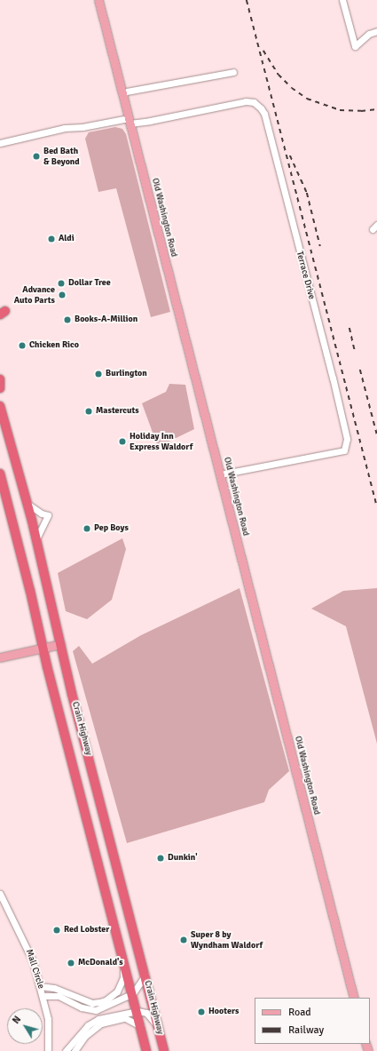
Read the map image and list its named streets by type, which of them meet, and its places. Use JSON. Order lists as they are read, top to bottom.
{
  "streets": {
    "highway": ["Crain Highway"],
    "main road": ["Old Washington Road"],
    "street": ["Terrace Drive", "Mall Circle"]
  },
  "crossings": [
    ["Old Washington Road", "Terrace Drive"]
  ],
  "places": [
    "Bed Bath & Beyond",
    "Aldi",
    "Dollar Tree",
    "Advance Auto Parts",
    "Books-A-Million",
    "Chicken Rico",
    "Burlington",
    "Mastercuts",
    "Holiday Inn Express Waldorf",
    "Pep Boys",
    "Dunkin'",
    "Red Lobster",
    "Super 8 by Wyndham Waldorf",
    "McDonald's",
    "Hooters"
  ],
  "legend": ["Road", "Railway"],
  "north": "top left"
}
